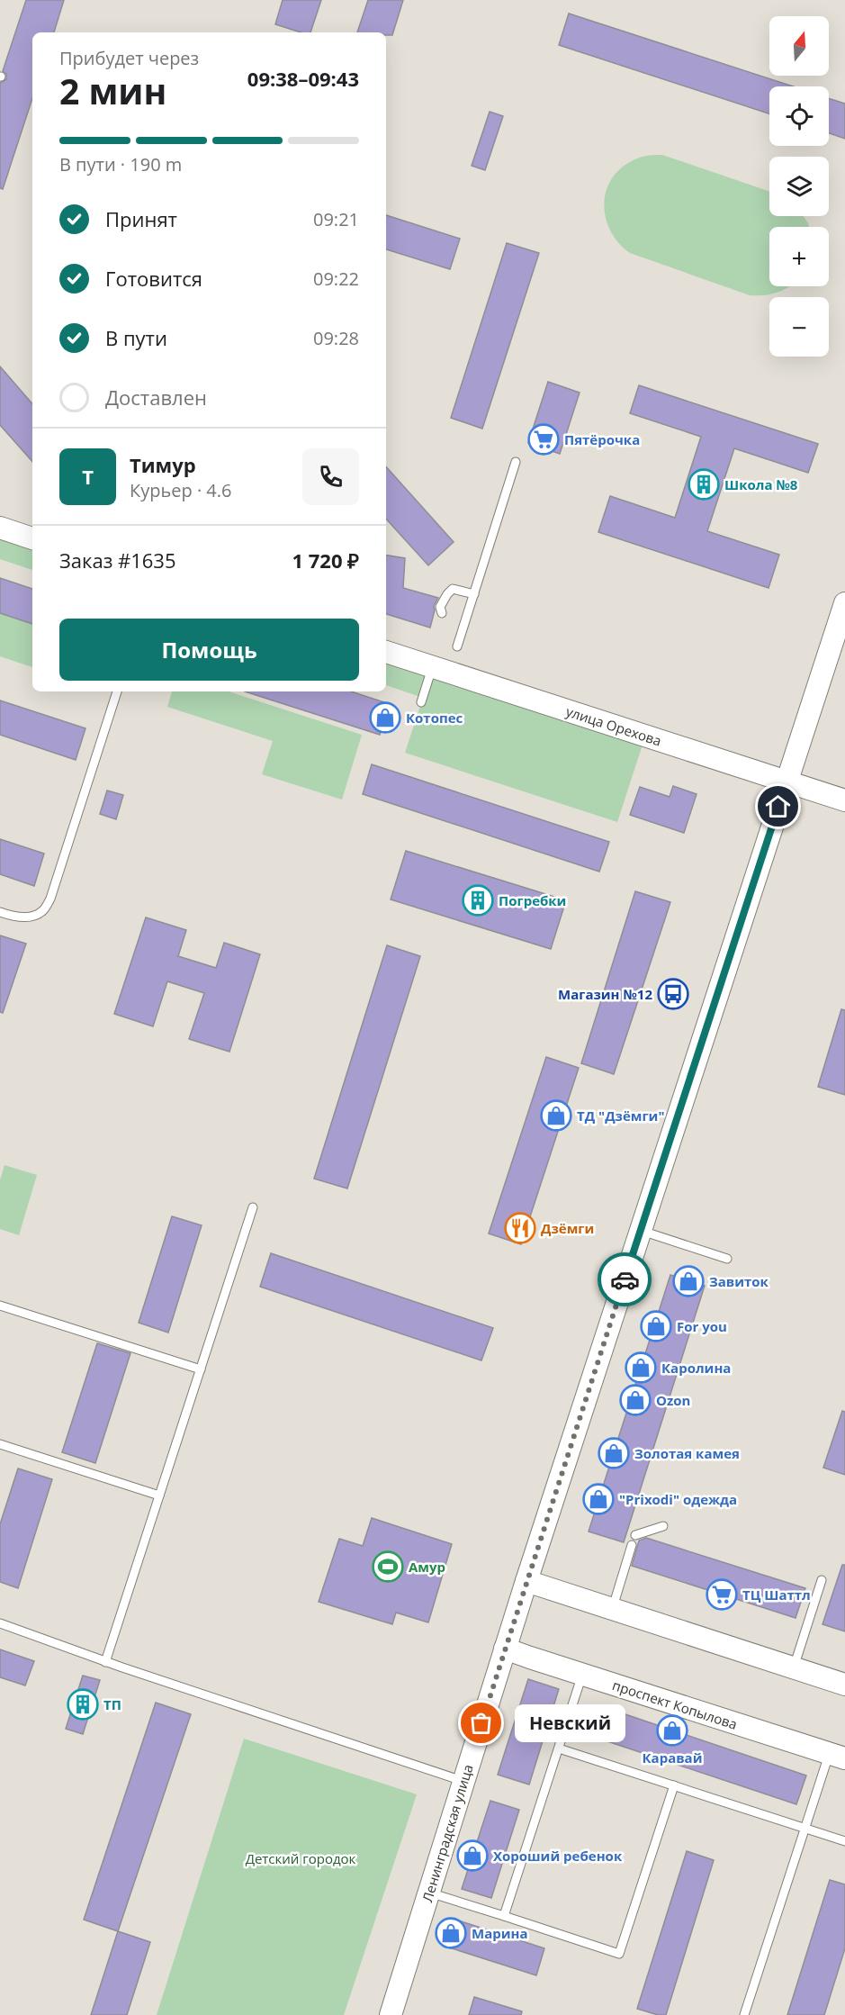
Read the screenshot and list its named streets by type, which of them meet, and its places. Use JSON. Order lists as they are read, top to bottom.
{
  "streets": {
    "main road": ["улица Орехова", "проспект Копылова", "Ленинградская улица"]
  },
  "crossings": [
    ["улица Орехова", "Ленинградская улица"],
    ["проспект Копылова", "Ленинградская улица"]
  ],
  "parks": ["Детский городок"],
  "places": {
    "supermarket": ["Пятёрочка", "ТЦ Шаттл"],
    "building": ["Школа №8", "Погребки", "ТП"],
    "shop": [
      "Котопес",
      "ТД \"Дзёмги\"",
      "Завиток",
      "For you",
      "Каролина",
      "Ozon",
      "Золотая камея",
      "\"Prixodi\" одежда",
      "Каравай",
      "Хороший ребенок",
      "Марина"
    ],
    "bus stop": ["Магазин №12"],
    "restaurant": ["Дзёмги"],
    "sports": ["Амур"],
    "other": ["Невский"]
  },
  "north": "top",
  "page": {
    "map_buttons": ["+", "−"],
    "heading": ["2 мин", "Прибудет через", "09:38–09:43"],
    "panel": [
      "Тимур",
      "Курьер · 4.6",
      "Заказ #1635",
      "1 720 ₽"
    ],
    "bar": "В пути · 190 m",
    "list": [
      ["Принят", "09:21"],
      ["Готовится", "09:22"],
      ["В пути", "09:28"],
      "Доставлен"
    ],
    "round": "Т",
    "buttons": "Помощь",
    "bubble": "Невский"
  }
}
